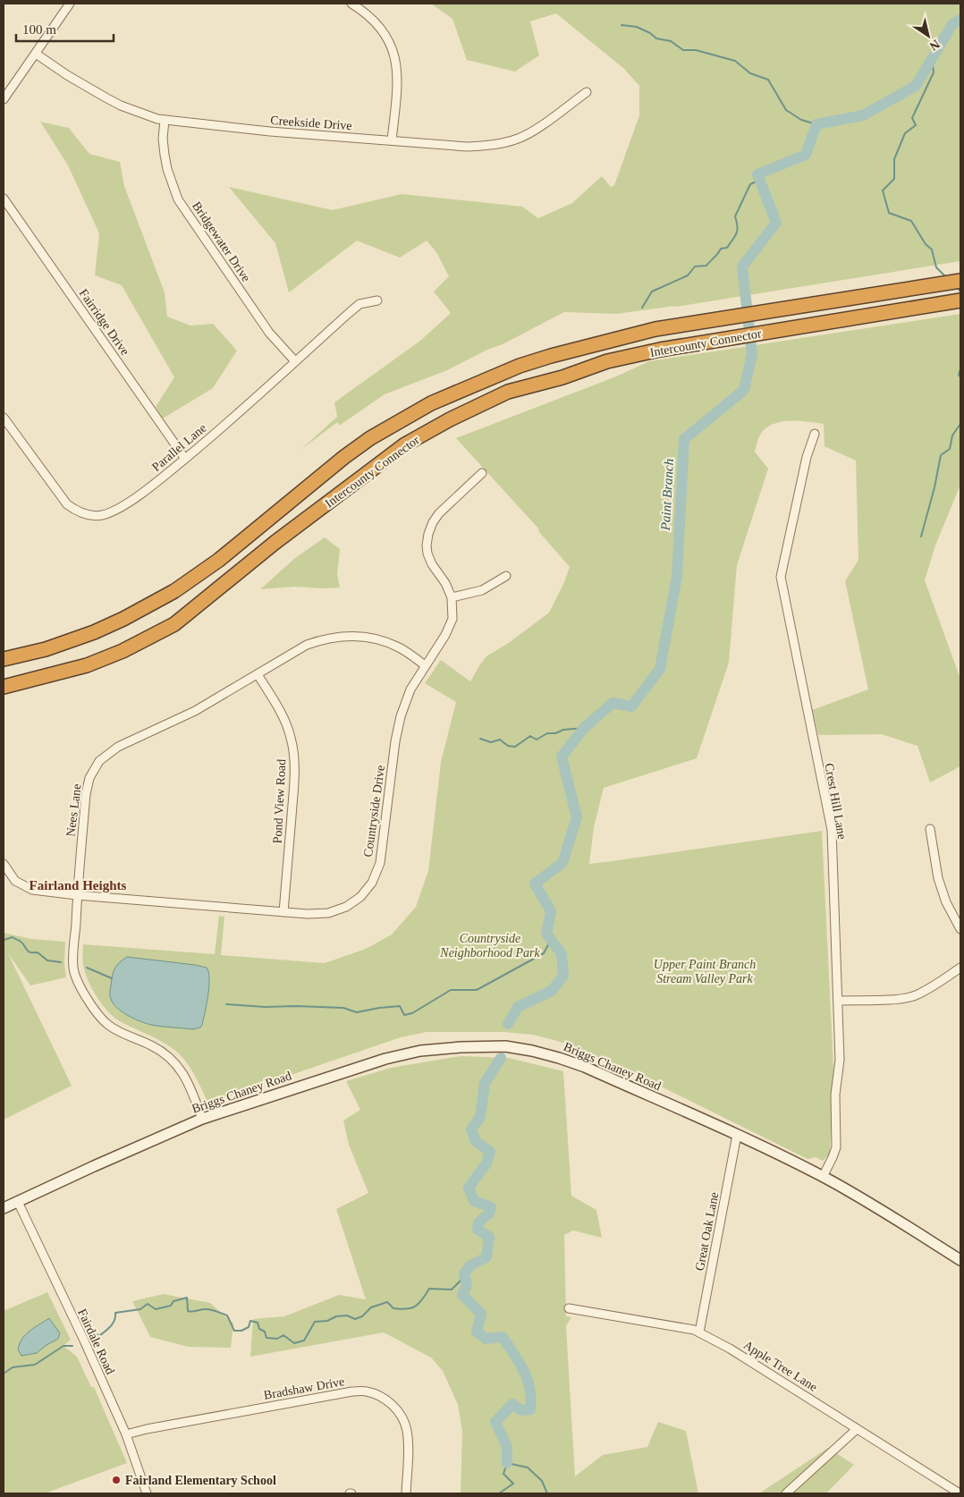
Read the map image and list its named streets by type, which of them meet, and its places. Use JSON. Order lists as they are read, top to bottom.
{
  "streets": {
    "highway": ["Intercounty Connector"],
    "main road": ["Briggs Chaney Road"],
    "street": [
      "Creekside Drive",
      "Bridgewater Drive",
      "Fairridge Drive",
      "Parallel Lane",
      "Pond View Road",
      "Crest Hill Lane",
      "Nees Lane",
      "Countryside Drive",
      "Great Oak Lane",
      "Fairdale Road",
      "Apple Tree Lane",
      "Bradshaw Drive"
    ]
  },
  "crossings": [
    ["Creekside Drive", "Bridgewater Drive"],
    ["Bridgewater Drive", "Parallel Lane"],
    ["Fairridge Drive", "Parallel Lane"],
    ["Pond View Road", "Nees Lane"],
    ["Pond View Road", "Countryside Drive"],
    ["Crest Hill Lane", "Briggs Chaney Road"],
    ["Nees Lane", "Countryside Drive"],
    ["Nees Lane", "Briggs Chaney Road"],
    ["Briggs Chaney Road", "Great Oak Lane"],
    ["Briggs Chaney Road", "Fairdale Road"],
    ["Great Oak Lane", "Apple Tree Lane"],
    ["Fairdale Road", "Bradshaw Drive"]
  ],
  "districts": ["Fairland Heights"],
  "water": ["Paint Branch"],
  "parks": ["Countryside Neighborhood Park", "Upper Paint Branch Stream Valley Park"],
  "places": ["Fairland Elementary School"],
  "scale_bar": "100 m",
  "north": "bottom right"
}
